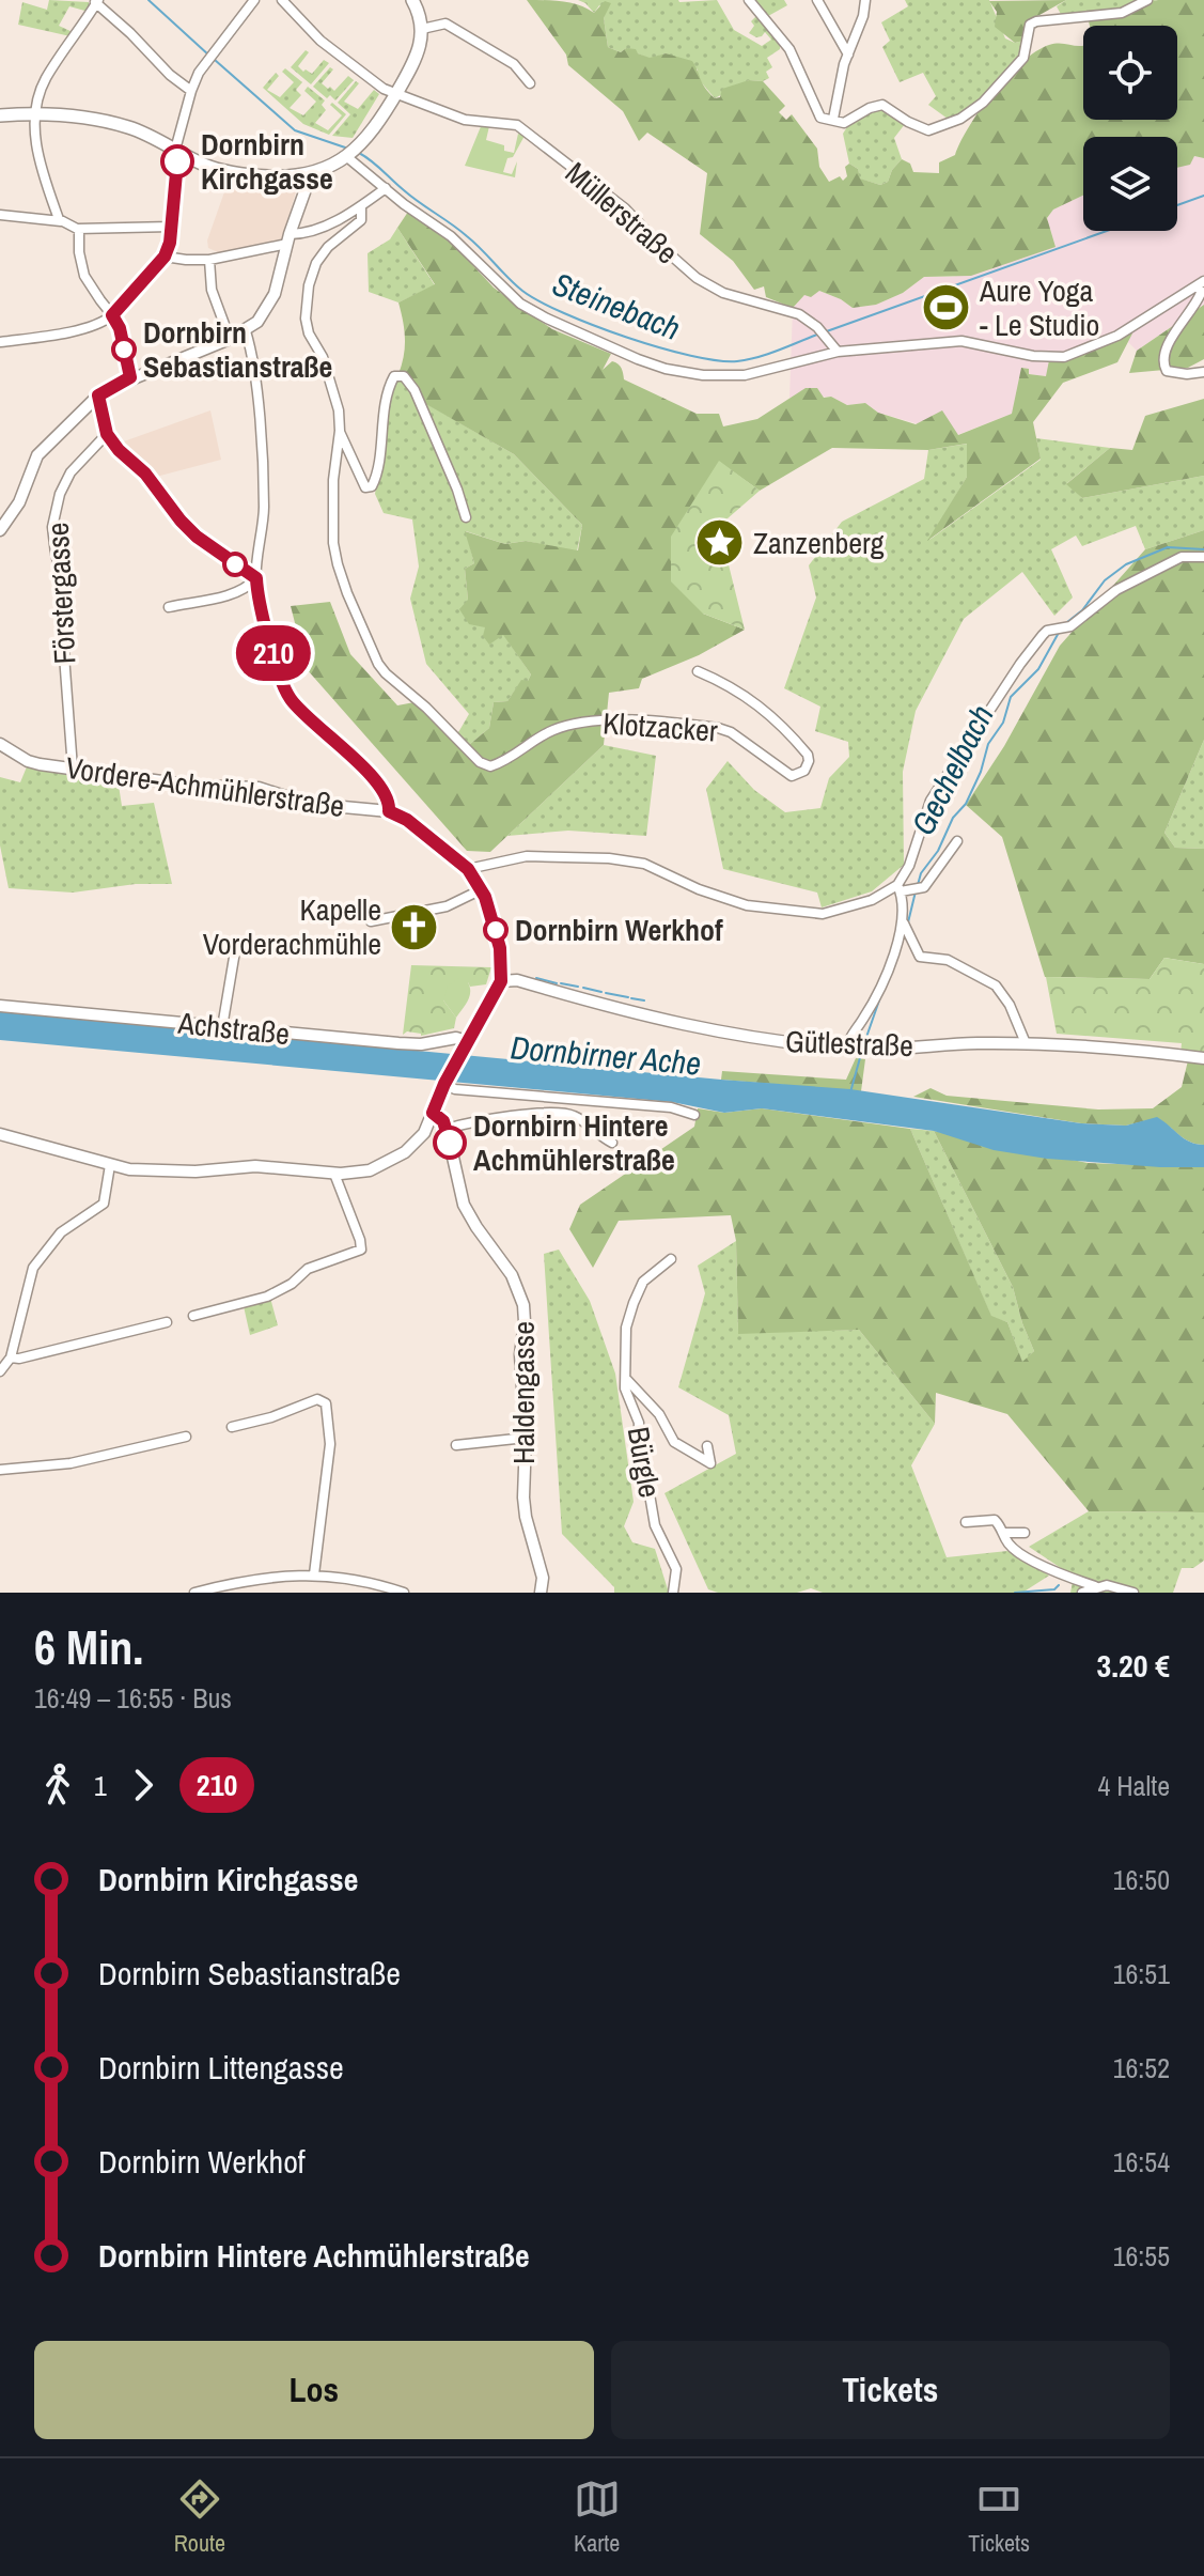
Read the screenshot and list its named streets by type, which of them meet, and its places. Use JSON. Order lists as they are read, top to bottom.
{
  "streets": {
    "street": [
      "Müllerstraße",
      "Förstergasse",
      "Klotzacker",
      "Vordere-Achmühlerstraße",
      "Achstraße",
      "Gütlestraße",
      "Haldengasse",
      "Bürgle"
    ]
  },
  "crossings": [
    ["Förstergasse", "Vordere-Achmühlerstraße"],
    ["Vordere-Achmühlerstraße", "Gütlestraße"]
  ],
  "water": ["Steinebach", "Gechelbach", "Dornbirner Ache"],
  "places": {
    "other": [
      "Dornbirn Kirchgasse",
      "Dornbirn Sebastianstraße",
      "Dornbirn Werkhof",
      "Dornbirn Hintere Achmühlerstraße"
    ],
    "sports": ["Aure Yoga - Le Studio"],
    "place": ["Zanzenberg"],
    "church": ["Kapelle Vorderachmühle"]
  },
  "lines": ["bus line 210"],
  "page": {
    "on_map": "210",
    "heading": ["6 Min.", "16:49 – 16:55 · Bus", "3.20 €"],
    "legs": ["1", "210", "4 Halte"],
    "list": [
      {
        "name": "Dornbirn Kirchgasse",
        "value": "16:50"
      },
      {
        "name": "Dornbirn Sebastianstraße",
        "value": "16:51"
      },
      {
        "name": "Dornbirn Littengasse",
        "value": "16:52"
      },
      {
        "name": "Dornbirn Werkhof",
        "value": "16:54"
      },
      {
        "name": "Dornbirn Hintere Achmühlerstraße",
        "value": "16:55"
      }
    ],
    "buttons": ["Los", "Tickets"],
    "tabs": ["Route", "Karte", "Tickets"]
  }
}
